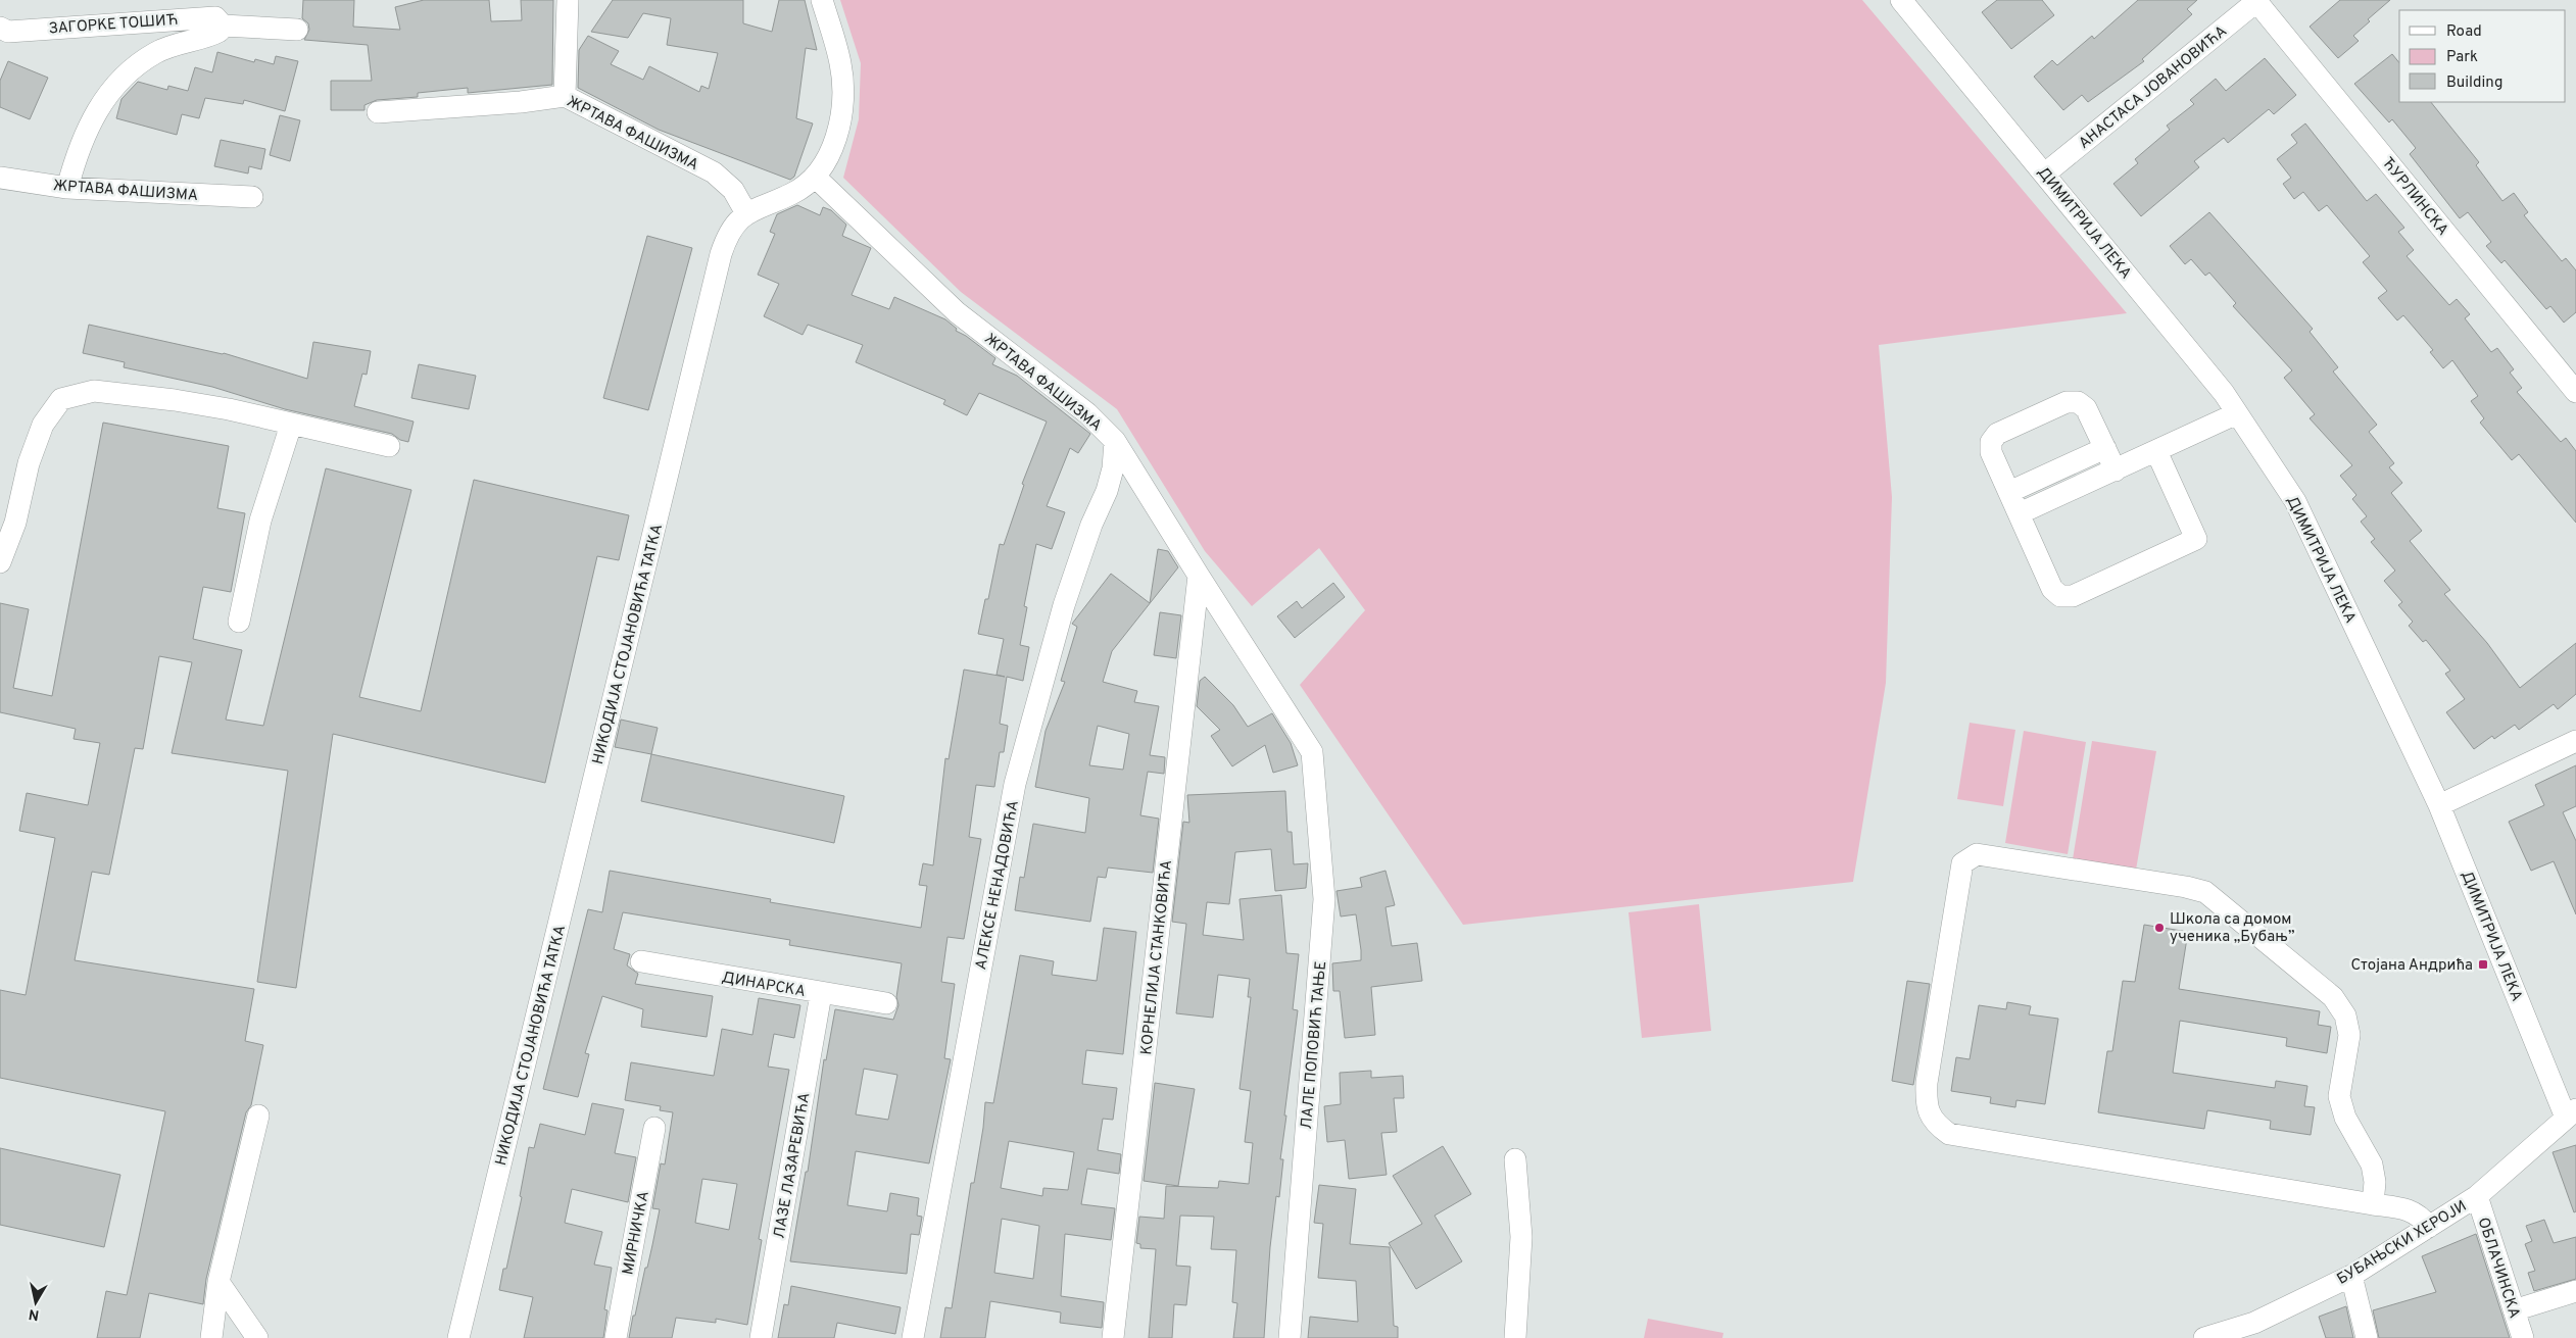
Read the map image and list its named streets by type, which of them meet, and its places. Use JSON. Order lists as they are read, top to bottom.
{
  "streets": {
    "street": [
      "ЗАГОРКЕ ТОШИЋ",
      "АНАСТАСА ЈОВАНОВИЋА",
      "ЖРТАВА ФАШИЗМА",
      "ЋУРЛИНСКА",
      "ДИМИТРИЈА ЛЕКА",
      "НИКОДИЈА СТОЈАНОВИЋА ТАТКА",
      "АЛЕКСЕ НЕНАДОВИЋА",
      "КОРНЕЛИЈА СТАНКОВИЋА",
      "ДИНАРСКА",
      "ЛАЛЕ ПОПОВИЋ ТАЊЕ",
      "ЛАЗЕ ЛАЗАРЕВИЋА",
      "МИРНИЧКА",
      "БУБАЊСКИ ХЕРОЈИ",
      "ОБЛАЧИНСКА"
    ]
  },
  "crossings": [
    ["ЗАГОРКЕ ТОШИЋ", "ЖРТАВА ФАШИЗМА"],
    ["АНАСТАСА ЈОВАНОВИЋА", "ЋУРЛИНСКА"],
    ["АНАСТАСА ЈОВАНОВИЋА", "ДИМИТРИЈА ЛЕКА"],
    ["ЖРТАВА ФАШИЗМА", "НИКОДИЈА СТОЈАНОВИЋА ТАТКА"],
    ["ЖРТАВА ФАШИЗМА", "АЛЕКСЕ НЕНАДОВИЋА"],
    ["ЖРТАВА ФАШИЗМА", "КОРНЕЛИЈА СТАНКОВИЋА"],
    ["ЖРТАВА ФАШИЗМА", "ЛАЛЕ ПОПОВИЋ ТАЊЕ"],
    ["ДИМИТРИЈА ЛЕКА", "БУБАЊСКИ ХЕРОЈИ"],
    ["ДИНАРСКА", "ЛАЗЕ ЛАЗАРЕВИЋА"],
    ["БУБАЊСКИ ХЕРОЈИ", "ОБЛАЧИНСКА"]
  ],
  "places": {
    "other": ["Школа са домом ученика „Бубањ”"],
    "transit": ["Стојана Андрића"]
  },
  "legend": ["Road", "Park", "Building"],
  "north": "bottom"
}
